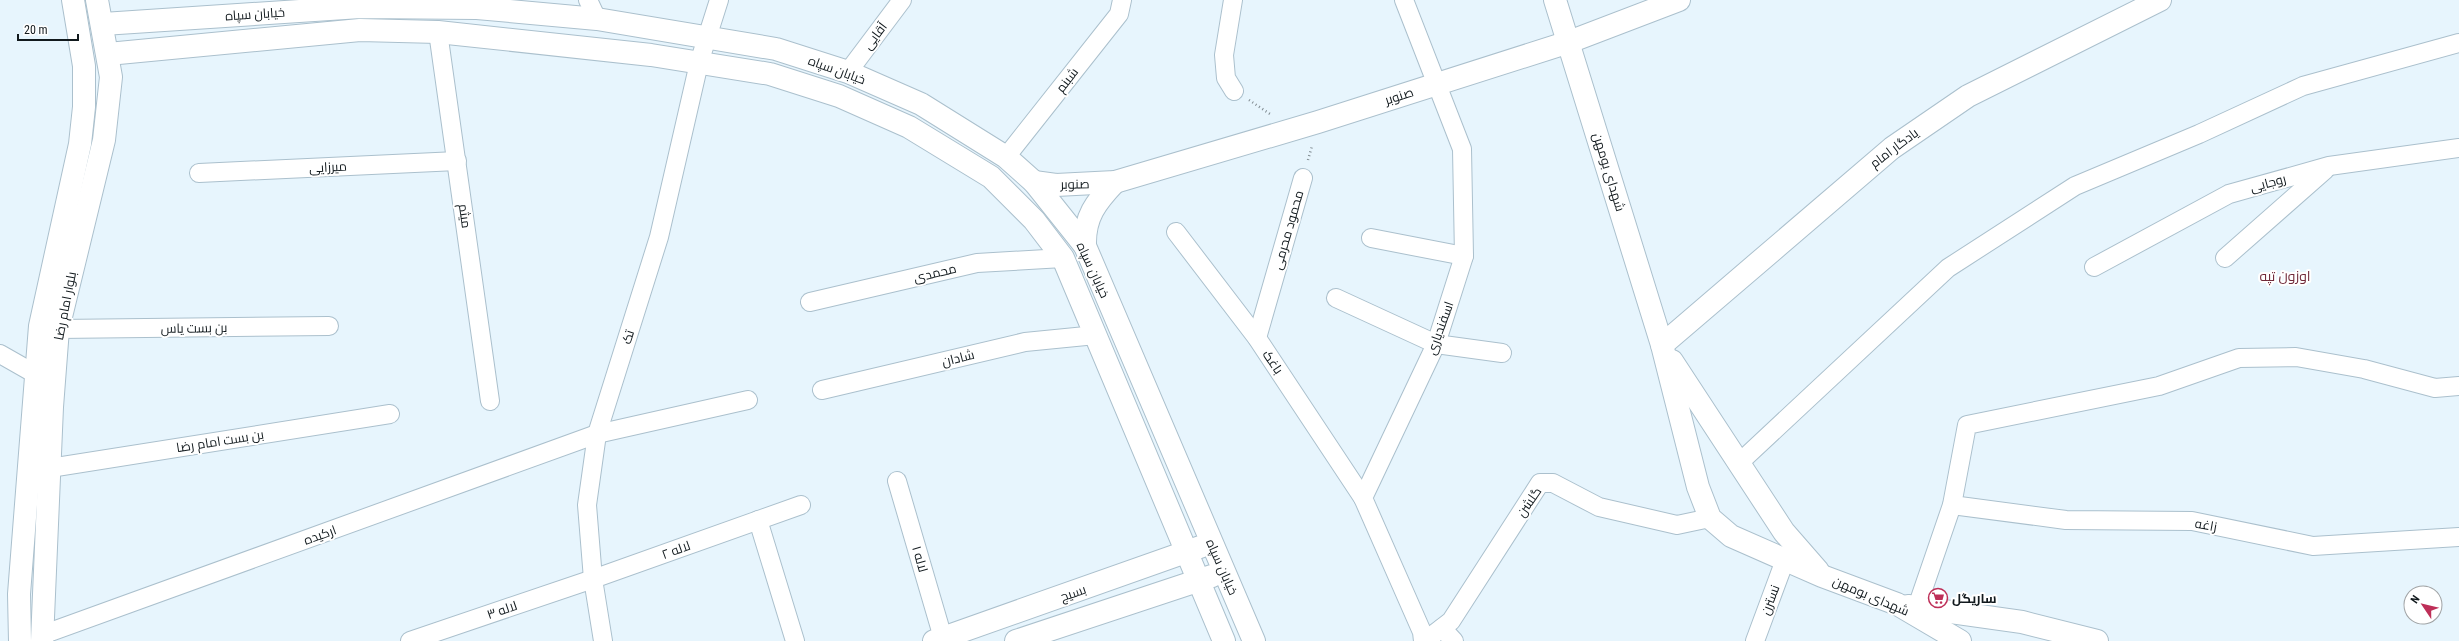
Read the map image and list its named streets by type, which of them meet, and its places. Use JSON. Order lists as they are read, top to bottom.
{
  "streets": {
    "main road": [
      "خیابان سپاه",
      "صنوبر",
      "یادگار امام",
      "شهدای بومهن",
      "بلوار امام رضا",
      "بسیج"
    ],
    "street": [
      "آقایی",
      "شبنم",
      "میرزایی",
      "روجایی",
      "میثم",
      "محمود محرمی",
      "محمدی",
      "بن بست یاس",
      "اسفندیاری",
      "تک",
      "شادان",
      "باغک",
      "بن بست امام رضا",
      "گلشن",
      "زاغه",
      "ارکیده",
      "لاله ۲",
      "لاله ۱",
      "نسترن",
      "لاله ۳"
    ]
  },
  "crossings": [
    ["خیابان سپاه", "آقایی"],
    ["خیابان سپاه", "شبنم"],
    ["خیابان سپاه", "صنوبر"],
    ["خیابان سپاه", "میثم"],
    ["خیابان سپاه", "محمدی"],
    ["خیابان سپاه", "بلوار امام رضا"],
    ["خیابان سپاه", "تک"],
    ["خیابان سپاه", "شادان"],
    ["خیابان سپاه", "بسیج"],
    ["صنوبر", "شهدای بومهن"],
    ["صنوبر", "محمود محرمی"],
    ["صنوبر", "اسفندیاری"],
    ["یادگار امام", "شهدای بومهن"],
    ["میرزایی", "میثم"],
    ["شهدای بومهن", "گلشن"],
    ["شهدای بومهن", "نسترن"],
    ["محمود محرمی", "باغک"],
    ["بلوار امام رضا", "بن بست یاس"],
    ["بلوار امام رضا", "بن بست امام رضا"],
    ["بلوار امام رضا", "ارکیده"],
    ["اسفندیاری", "باغک"],
    ["تک", "ارکیده"],
    ["تک", "لاله ۲"],
    ["تک", "لاله ۳"],
    ["لاله ۲", "لاله ۳"],
    ["لاله ۱", "بسیج"]
  ],
  "districts": ["اوزون تپه"],
  "places": {
    "supermarket": ["ساریگل"]
  },
  "scale_bar": "20 m",
  "north": "top left"
}
